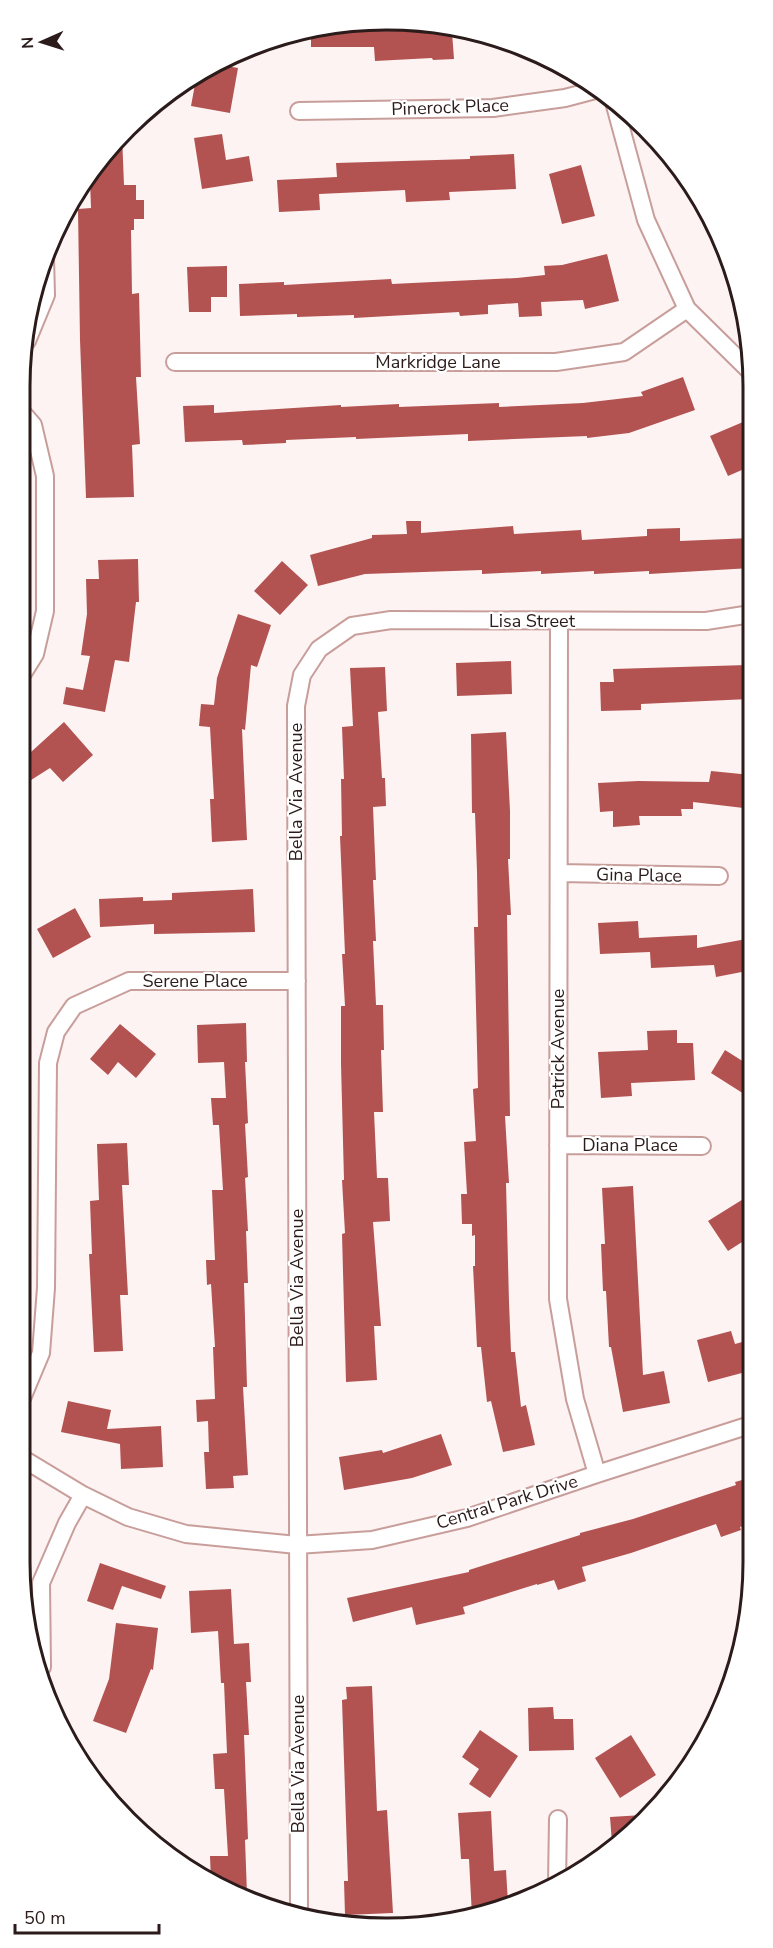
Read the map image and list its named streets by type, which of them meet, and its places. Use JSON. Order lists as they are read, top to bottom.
{
  "streets": {
    "street": [
      "Pinerock Place",
      "Markridge Lane",
      "Lisa Street",
      "Bella Via Avenue",
      "Gina Place",
      "Serene Place",
      "Patrick Avenue",
      "Diana Place",
      "Central Park Drive"
    ]
  },
  "crossings": [
    ["Lisa Street", "Bella Via Avenue"],
    ["Lisa Street", "Patrick Avenue"],
    ["Bella Via Avenue", "Serene Place"],
    ["Bella Via Avenue", "Central Park Drive"],
    ["Gina Place", "Patrick Avenue"],
    ["Patrick Avenue", "Diana Place"],
    ["Patrick Avenue", "Central Park Drive"]
  ],
  "scale_bar": "50 m",
  "north": "left"
}
